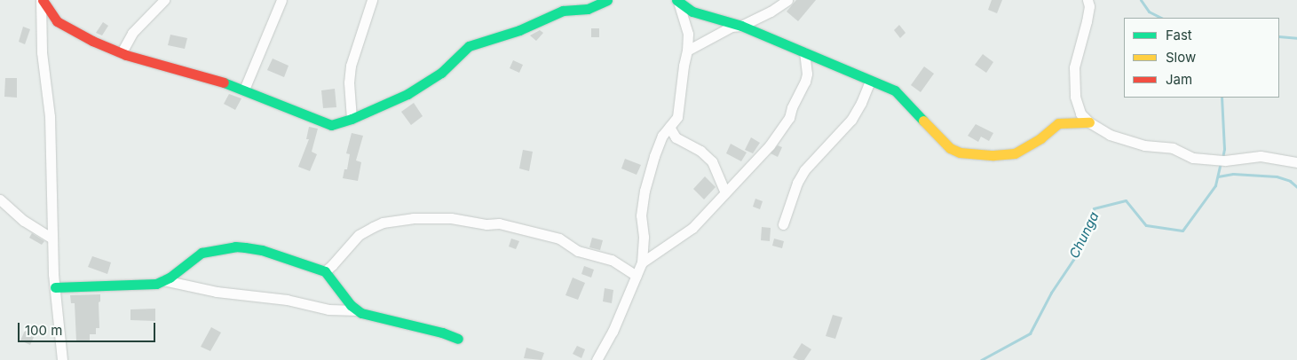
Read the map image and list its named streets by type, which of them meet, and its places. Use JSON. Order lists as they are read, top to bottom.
{
  "water": ["Chunga"],
  "legend": ["Fast", "Slow", "Jam"],
  "scale_bar": "100 m"
}
